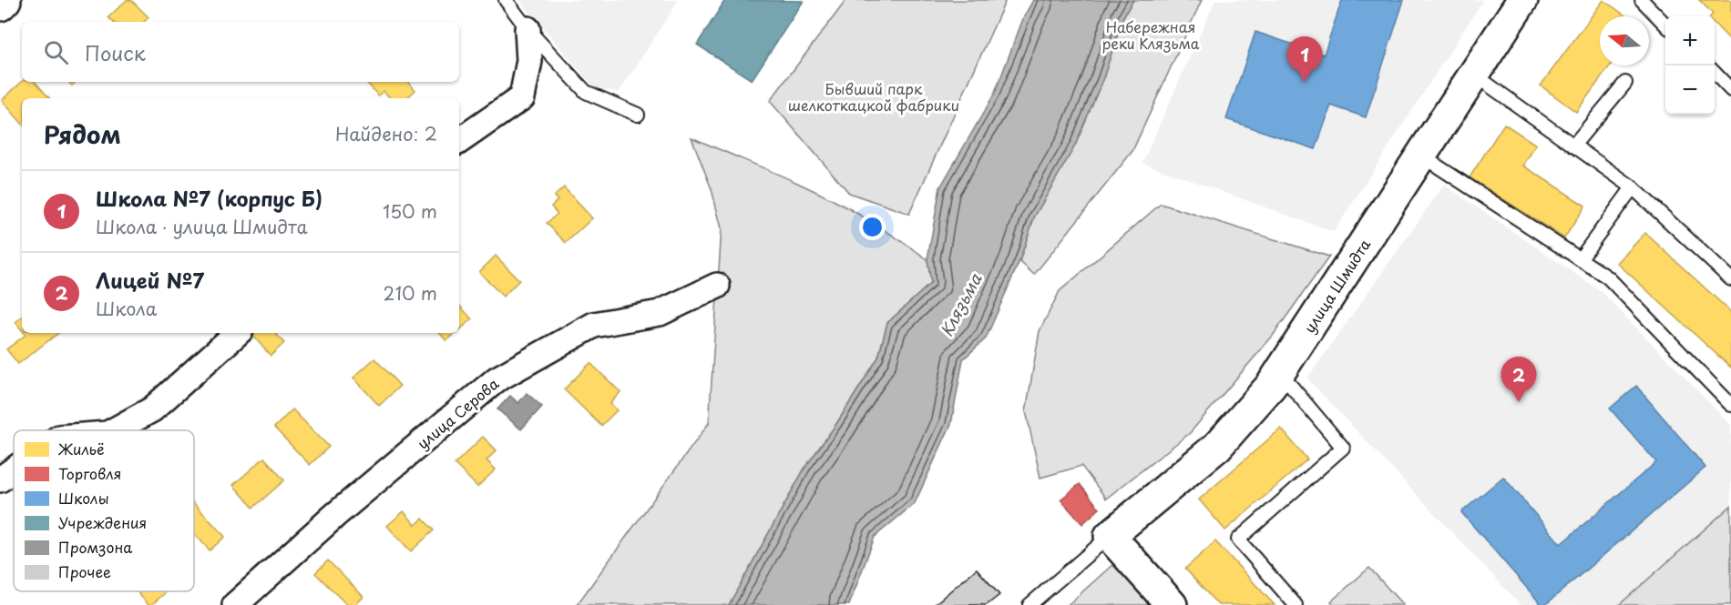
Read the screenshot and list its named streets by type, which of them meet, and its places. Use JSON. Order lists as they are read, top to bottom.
{
  "streets": {
    "street": ["улица Шмидта", "улица Серова"]
  },
  "water": ["Клязьма"],
  "parks": ["Набережная реки Клязьма", "Бывший парк шелкоткацкой фабрики"],
  "legend": [
    "Жильё",
    "Торговля",
    "Школы",
    "Учреждения",
    "Промзона",
    "Прочее"
  ],
  "north": "left",
  "page": {
    "map_buttons": ["+", "−"],
    "search": "Поиск",
    "pins": ["1", "2"],
    "heading": ["Рядом", "Найдено: 2"],
    "list": [
      {
        "mark": "1",
        "name": "Школа №7 (корпус Б)",
        "note": "Школа · улица Шмидта",
        "value": "150 m"
      },
      {
        "mark": "2",
        "name": "Лицей №7",
        "note": "Школа",
        "value": "210 m"
      }
    ]
  }
}
